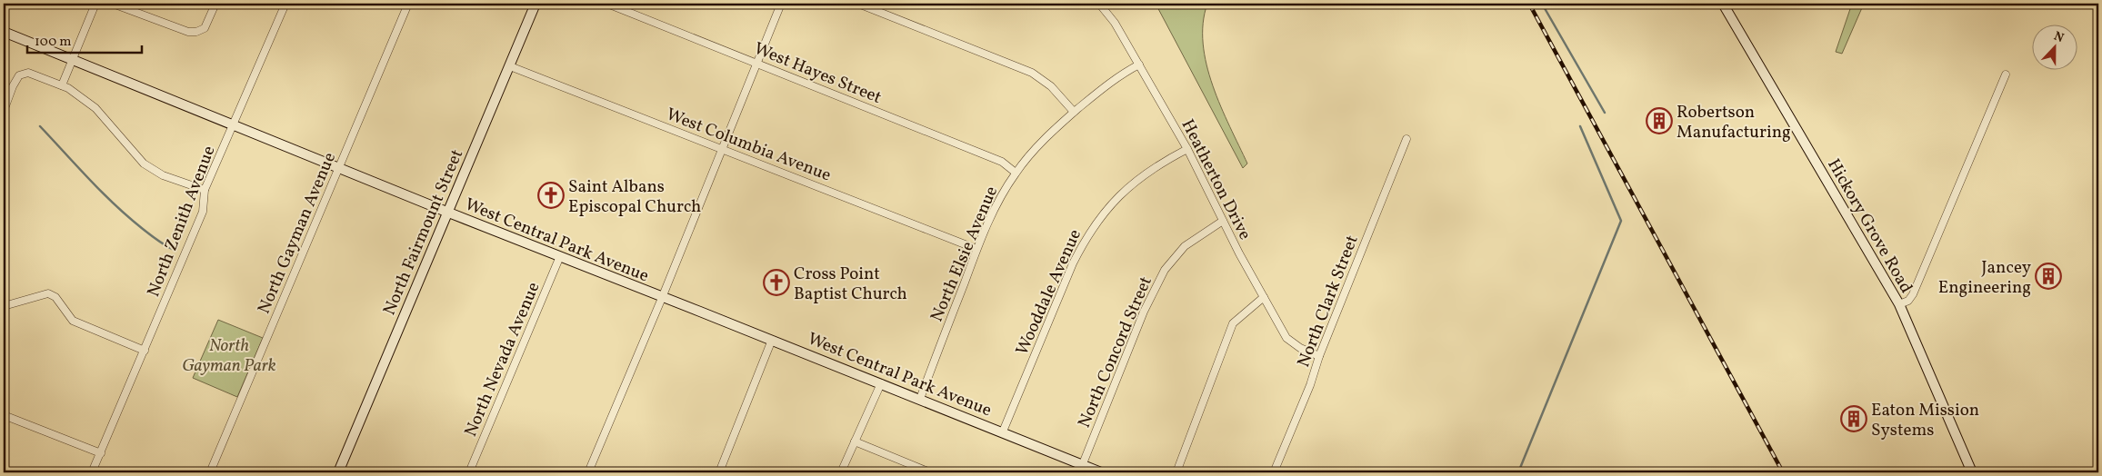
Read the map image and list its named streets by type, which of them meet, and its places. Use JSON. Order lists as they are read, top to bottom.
{
  "streets": {
    "street": [
      "West Hayes Street",
      "West Columbia Avenue",
      "Heatherton Drive",
      "North Zenith Avenue",
      "Hickory Grove Road",
      "North Fairmount Street",
      "North Gayman Avenue",
      "West Central Park Avenue",
      "North Elsie Avenue",
      "Wooddale Avenue",
      "North Clark Street",
      "North Concord Street",
      "North Nevada Avenue"
    ]
  },
  "crossings": [
    ["West Hayes Street", "North Elsie Avenue"],
    ["West Columbia Avenue", "North Fairmount Street"],
    ["West Columbia Avenue", "North Elsie Avenue"],
    ["Heatherton Drive", "North Elsie Avenue"],
    ["Heatherton Drive", "Wooddale Avenue"],
    ["Heatherton Drive", "North Clark Street"],
    ["Heatherton Drive", "North Concord Street"],
    ["North Zenith Avenue", "West Central Park Avenue"],
    ["North Fairmount Street", "West Central Park Avenue"],
    ["North Gayman Avenue", "West Central Park Avenue"],
    ["West Central Park Avenue", "North Elsie Avenue"],
    ["West Central Park Avenue", "Wooddale Avenue"],
    ["West Central Park Avenue", "North Concord Street"],
    ["West Central Park Avenue", "North Nevada Avenue"]
  ],
  "parks": ["North Gayman Park"],
  "places": {
    "building": ["Robertson Manufacturing", "Jancey Engineering", "Eaton Mission Systems"],
    "church": ["Saint Albans Episcopal Church", "Cross Point Baptist Church"]
  },
  "scale_bar": "100 m",
  "north": "top"
}
